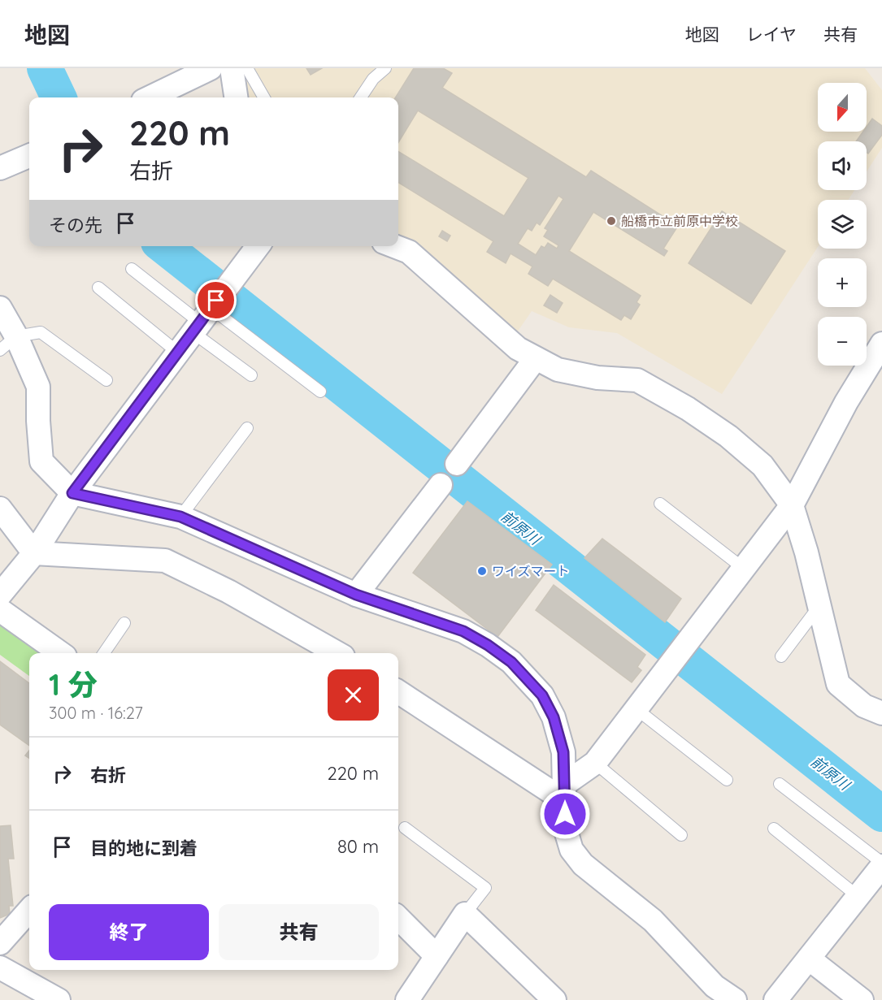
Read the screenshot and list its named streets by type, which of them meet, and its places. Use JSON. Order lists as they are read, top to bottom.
{
  "water": ["前原川"],
  "places": ["船橋市立前原中学校", "ワイズマート"],
  "north": "bottom",
  "page": {
    "header": "地図",
    "nav": ["地図", "レイヤ", "共有"],
    "map_buttons": ["+", "−"],
    "turn": ["220 m", "右折"],
    "then": "その先",
    "heading": ["1 分", "300 m · 16:27"],
    "list": [
      {
        "name": "右折",
        "value": "220 m"
      },
      {
        "name": "目的地に到着",
        "value": "80 m"
      }
    ],
    "buttons": ["終了", "共有"]
  }
}
